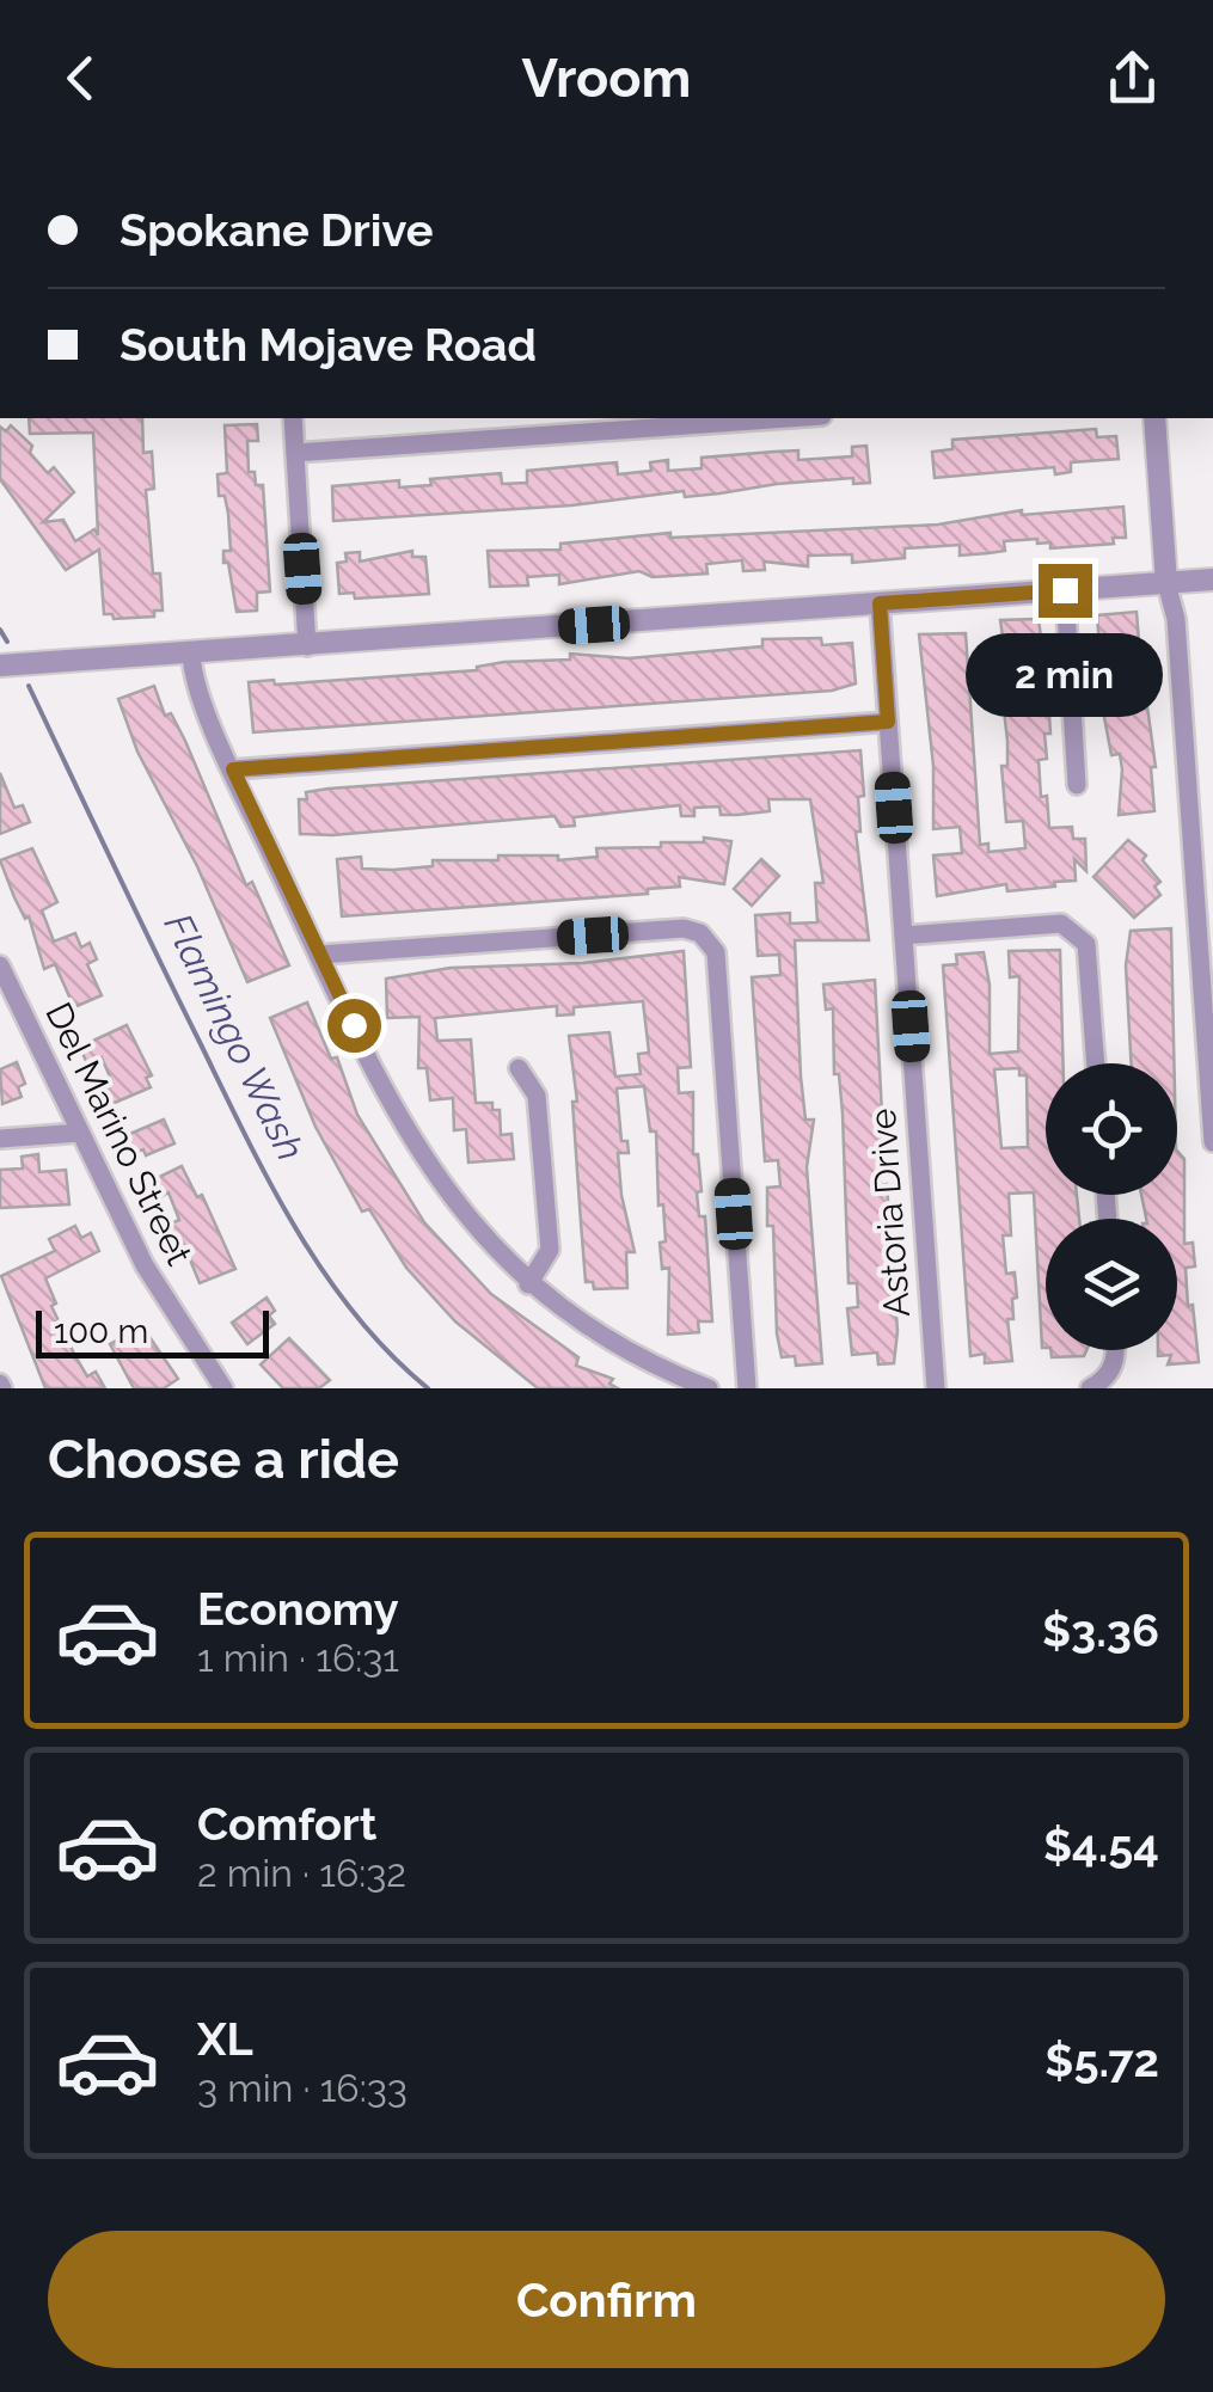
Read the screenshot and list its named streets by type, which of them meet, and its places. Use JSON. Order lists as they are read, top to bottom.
{
  "streets": {
    "street": ["Del Marino Street", "Astoria Drive"]
  },
  "water": ["Flamingo Wash"],
  "scale_bar": "100 m",
  "page": {
    "header": "Vroom",
    "banner": ["Spokane Drive", "South Mojave Road"],
    "bubble": "2 min",
    "scale": "100 m",
    "heading": "Choose a ride",
    "list": [
      {
        "name": "Economy",
        "note": "1 min · 16:31",
        "value": "$3.36"
      },
      {
        "name": "Comfort",
        "note": "2 min · 16:32",
        "value": "$4.54"
      },
      {
        "name": "XL",
        "note": "3 min · 16:33",
        "value": "$5.72"
      }
    ],
    "buttons": "Confirm"
  }
}
